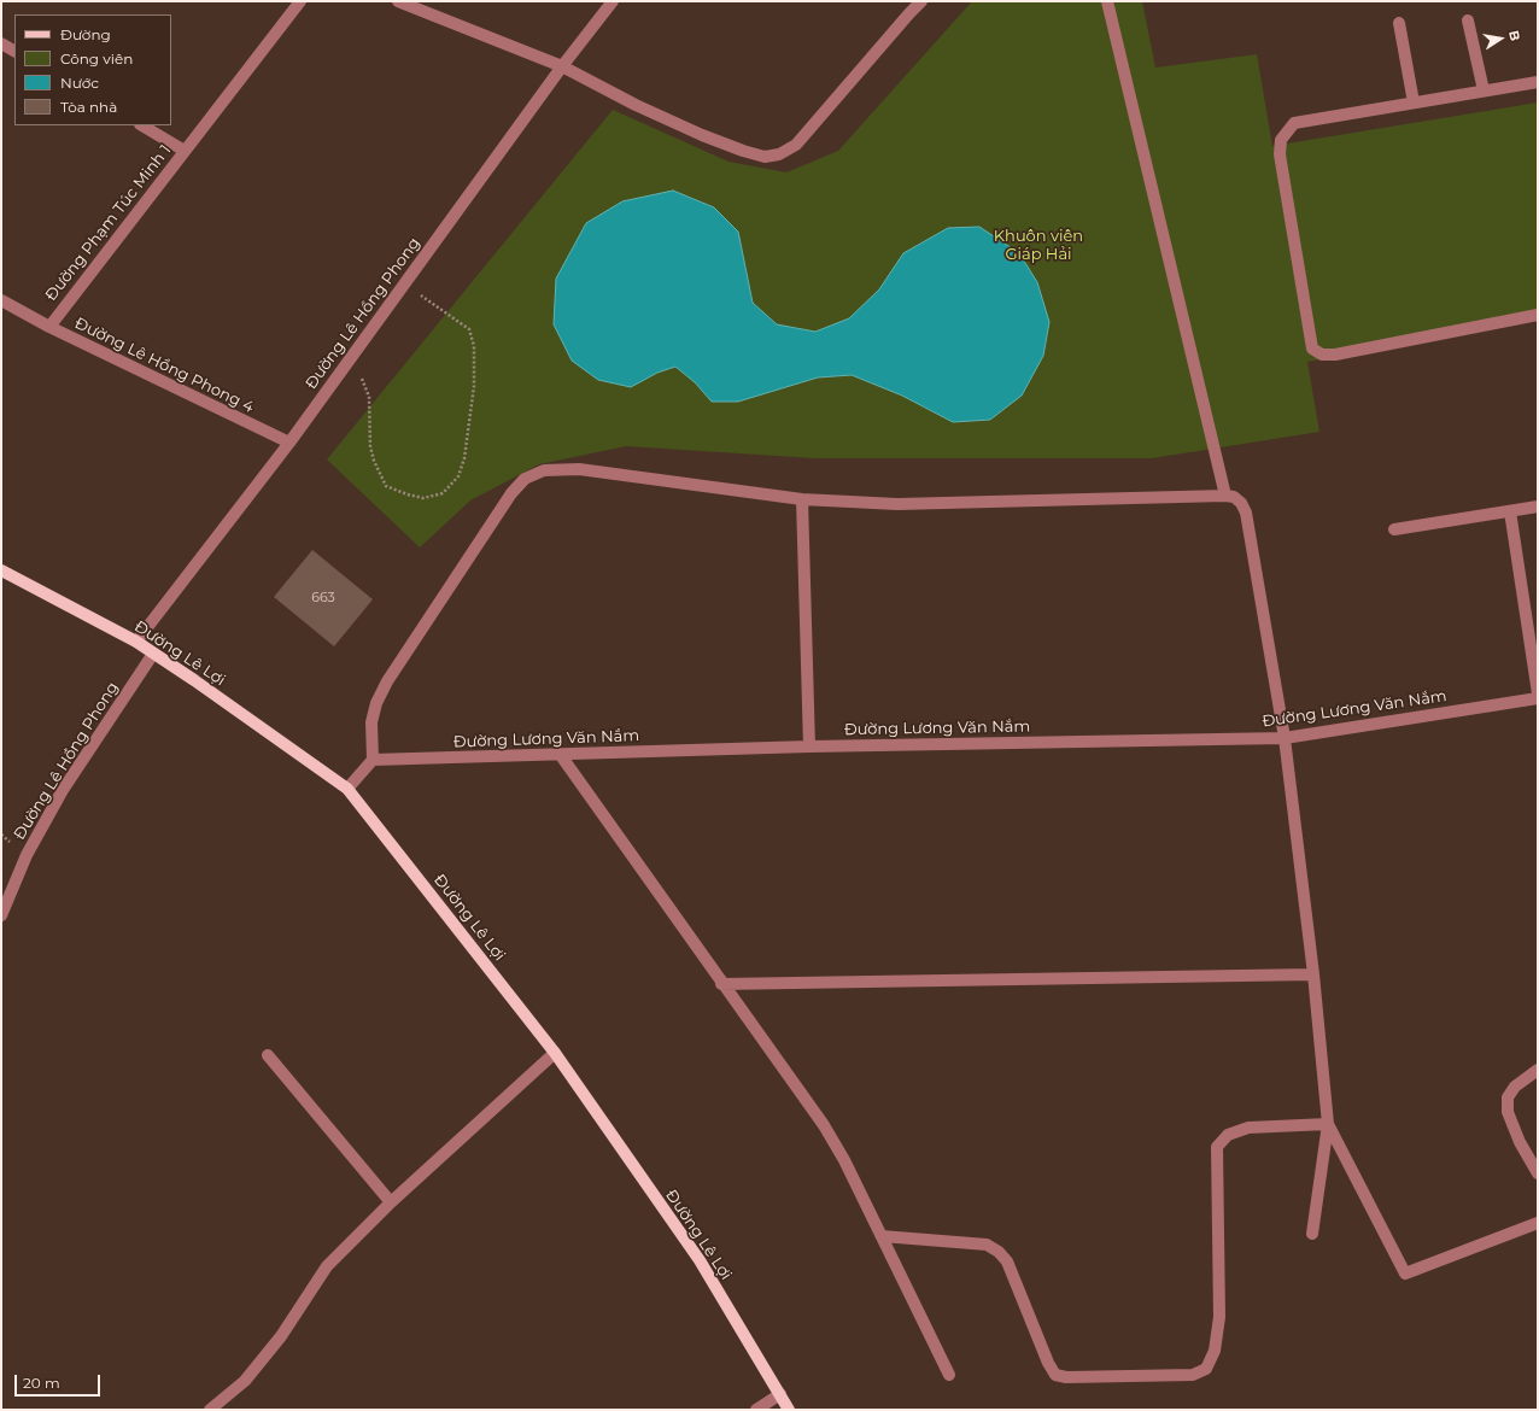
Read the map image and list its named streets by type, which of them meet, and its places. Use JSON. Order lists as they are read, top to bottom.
{
  "streets": {
    "main road": ["Đường Lê Lợi"],
    "street": [
      "Đường Phạm Túc Minh 1",
      "Đường Lê Hồng Phong",
      "Đường Lê Hồng Phong 4",
      "Đường Lương Văn Nắm"
    ]
  },
  "crossings": [
    ["Đường Phạm Túc Minh 1", "Đường Lê Hồng Phong 4"],
    ["Đường Lê Hồng Phong", "Đường Lê Hồng Phong 4"],
    ["Đường Lê Hồng Phong", "Đường Lê Lợi"]
  ],
  "parks": ["Khuôn viên Giáp Hải"],
  "house_numbers": ["663"],
  "legend": [
    "Đường",
    "Công viên",
    "Nước",
    "Tòa nhà"
  ],
  "scale_bar": "20 m",
  "north": "right"
}
